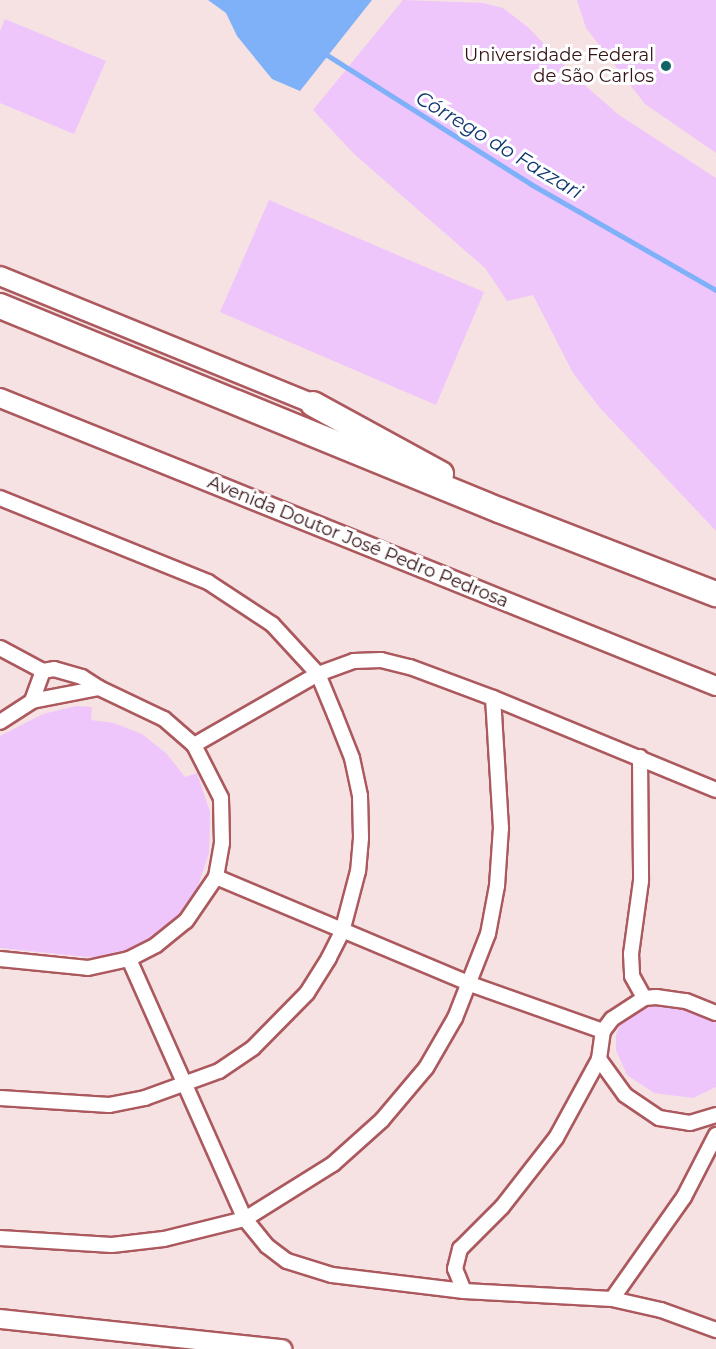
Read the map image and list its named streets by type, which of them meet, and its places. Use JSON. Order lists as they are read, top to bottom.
{
  "streets": {
    "street": ["Avenida Doutor José Pedro Pedrosa"]
  },
  "water": ["Córrego do Fazzari"],
  "places": ["Universidade Federal de São Carlos"]
}
